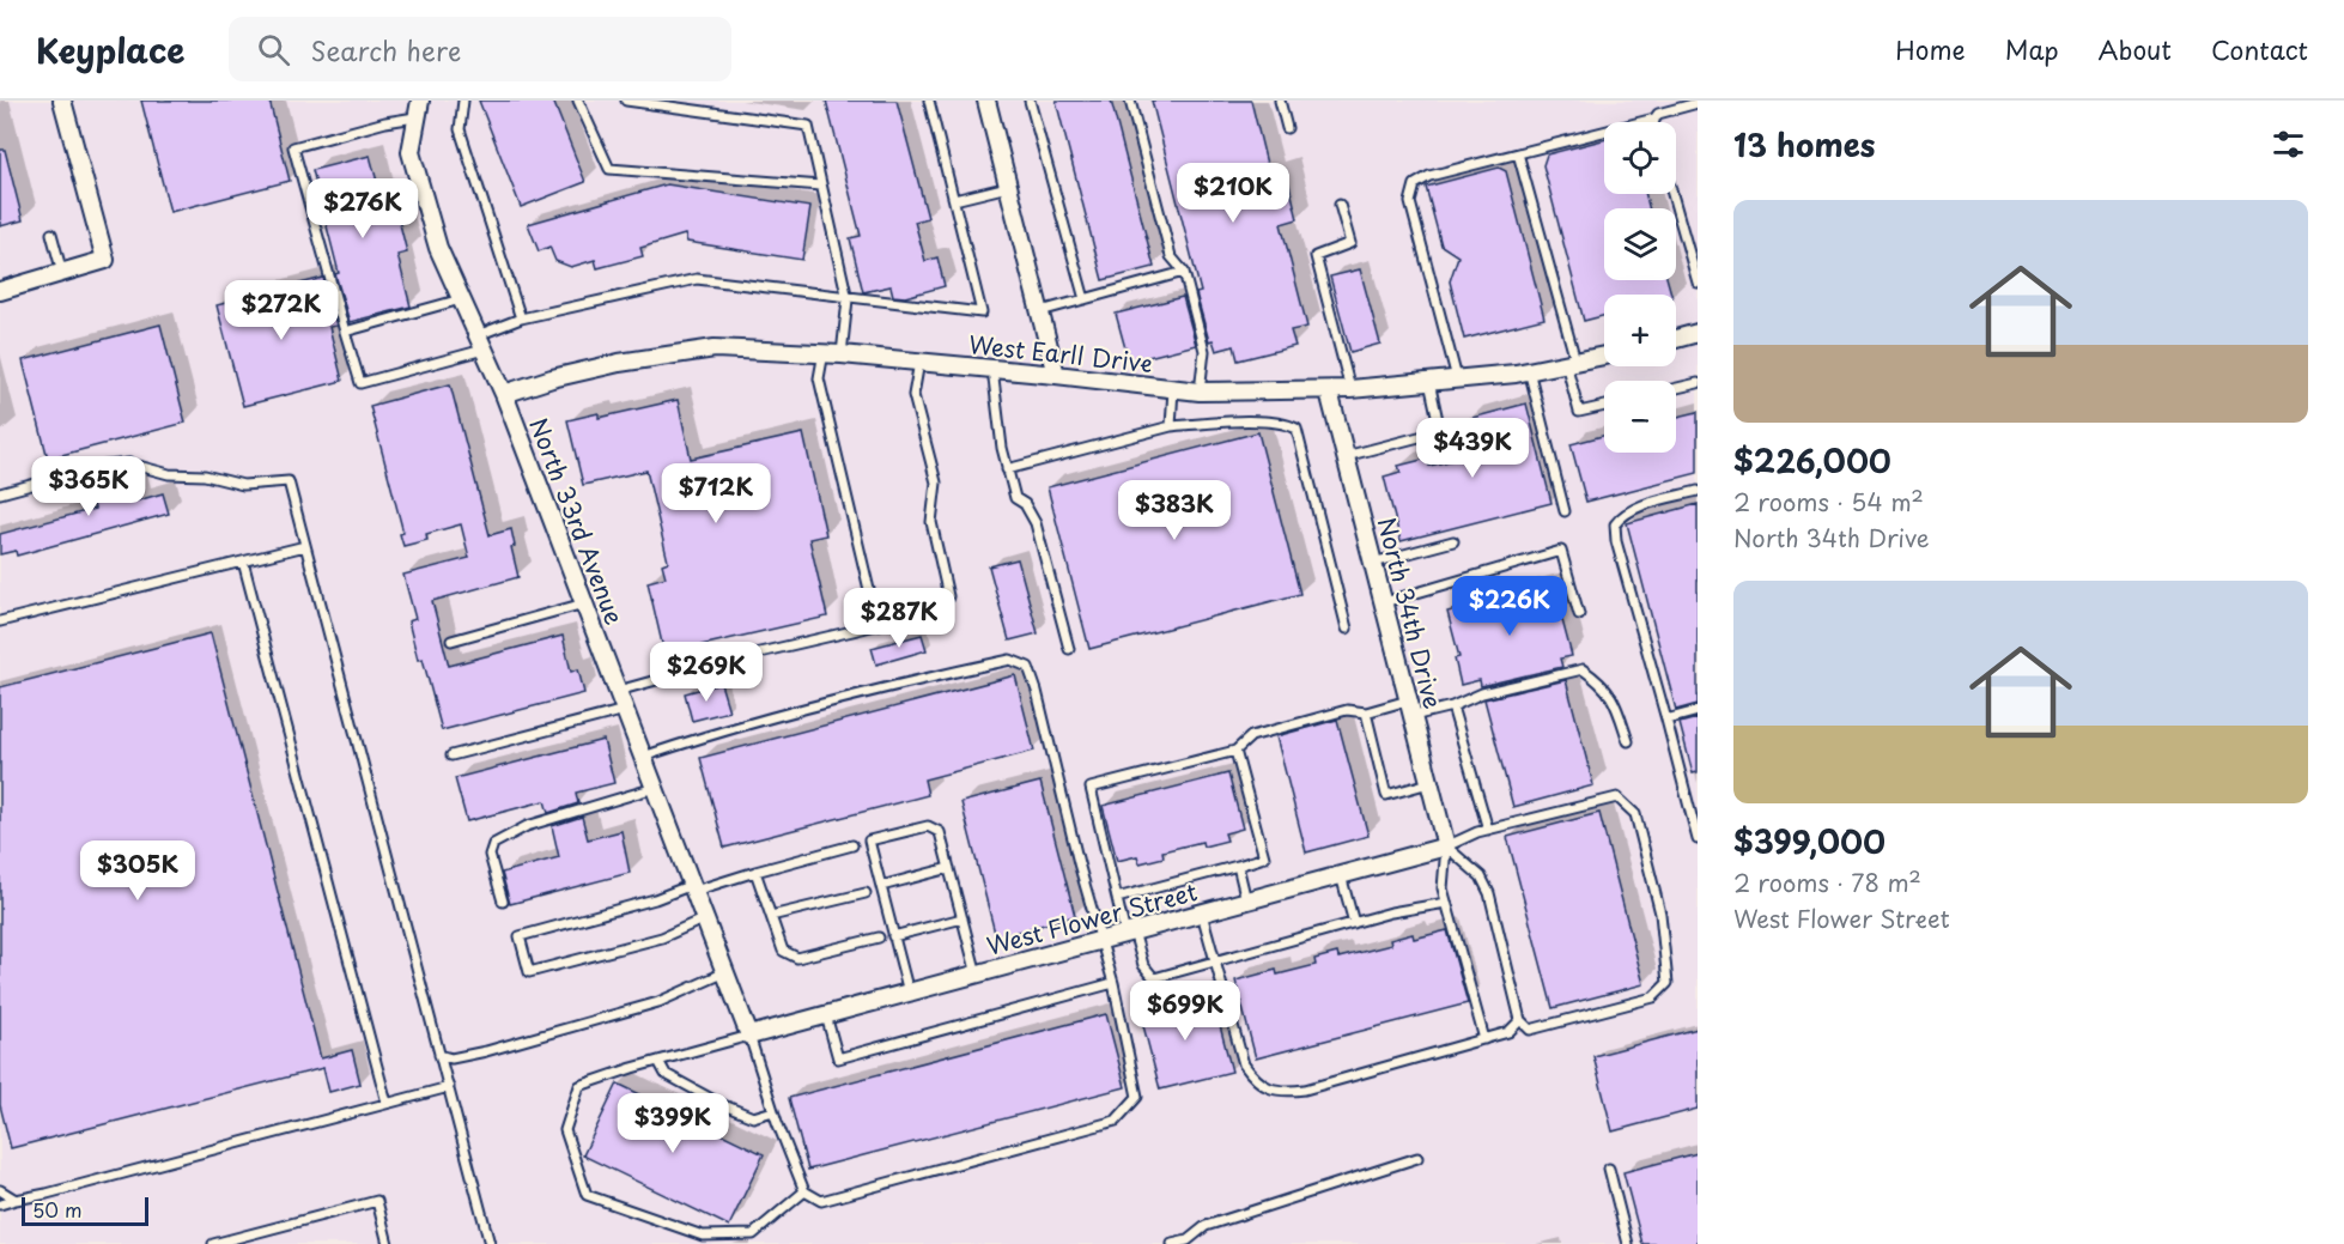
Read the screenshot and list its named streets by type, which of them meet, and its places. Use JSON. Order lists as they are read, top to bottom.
{
  "streets": {
    "street": [
      "West Earll Drive",
      "North 33rd Avenue",
      "North 34th Drive",
      "West Flower Street"
    ]
  },
  "crossings": [
    ["West Earll Drive", "North 33rd Avenue"],
    ["West Earll Drive", "North 34th Drive"],
    ["North 33rd Avenue", "West Flower Street"],
    ["North 34th Drive", "West Flower Street"]
  ],
  "scale_bar": "50 m",
  "page": {
    "header": "Keyplace",
    "search": "Search here",
    "nav": [
      "Home",
      "Map",
      "About",
      "Contact"
    ],
    "heading": "13 homes",
    "map_buttons": ["+", "−"],
    "price": [
      "$210K",
      "$276K",
      "$272K",
      "$439K",
      "$365K",
      "$712K",
      "$383K",
      "$226K",
      "$287K",
      "$269K",
      "$305K",
      "$699K",
      "$399K"
    ],
    "list": [
      {
        "name": "$226,000",
        "note": "2 rooms · 54 m² · North 34th Drive"
      },
      {
        "name": "$399,000",
        "note": "2 rooms · 78 m² · West Flower Street"
      }
    ],
    "scale": "50 m"
  }
}
